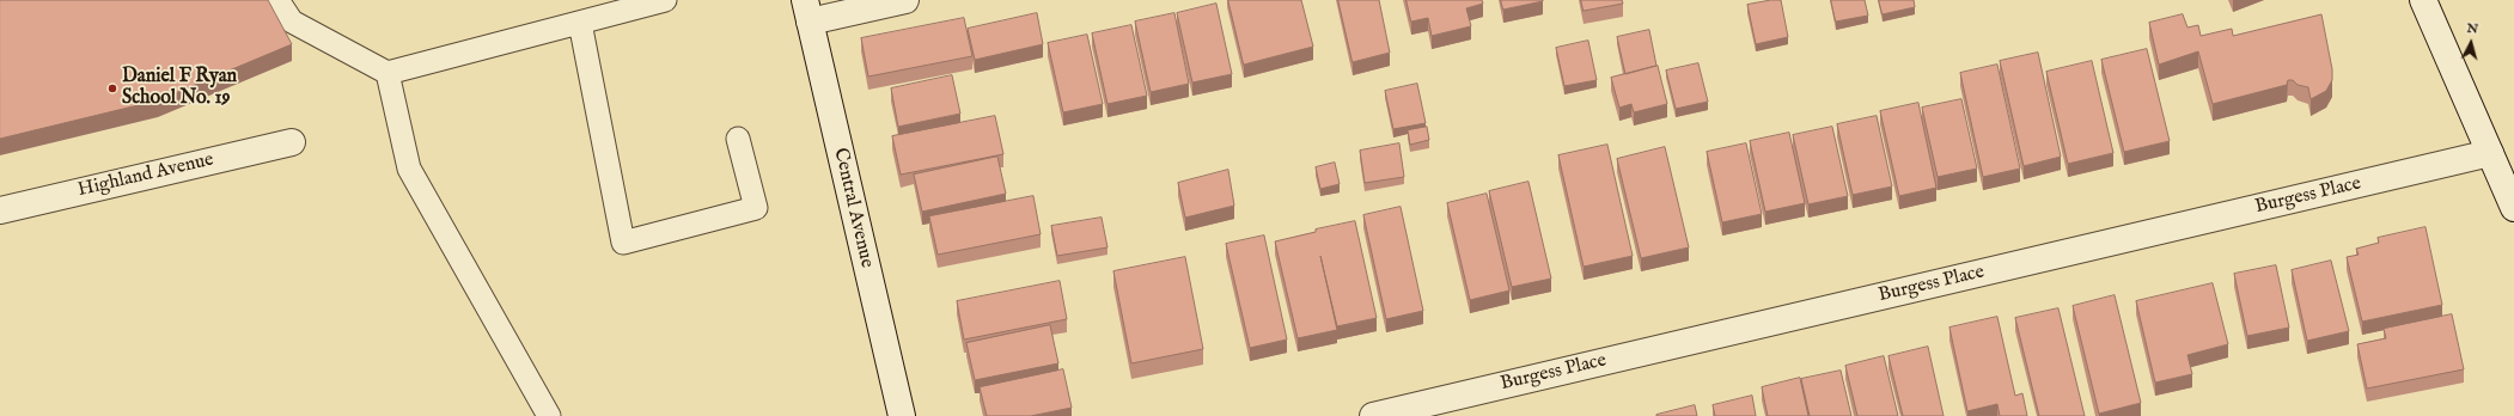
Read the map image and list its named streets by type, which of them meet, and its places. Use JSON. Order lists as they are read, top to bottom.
{
  "streets": {
    "street": ["Highland Avenue", "Burgess Place", "Central Avenue"]
  },
  "places": ["Daniel F Ryan School No. 19"],
  "north": "top"
}
